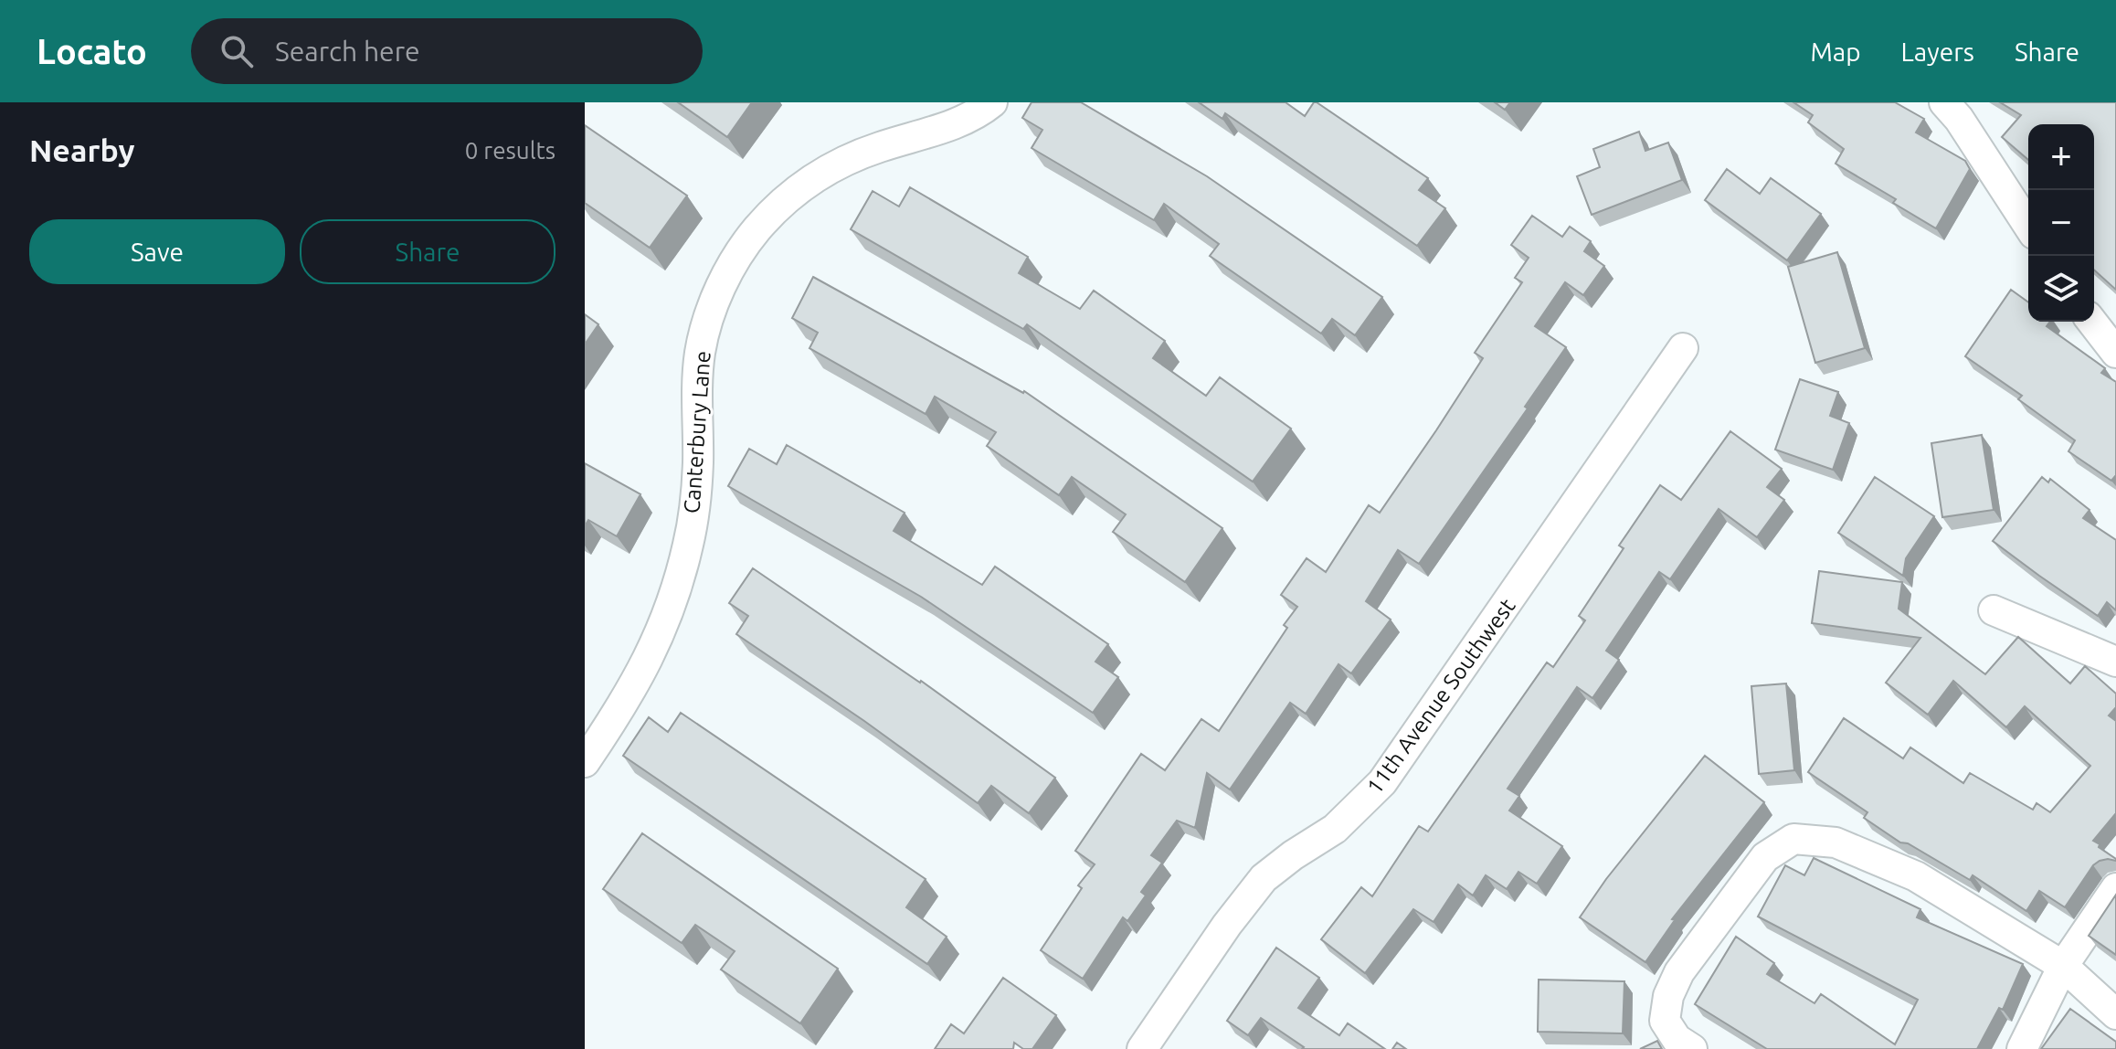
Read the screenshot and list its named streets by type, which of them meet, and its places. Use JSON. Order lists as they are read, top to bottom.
{
  "streets": {
    "street": ["Canterbury Lane", "11th Avenue Southwest"]
  },
  "page": {
    "header": "Locato",
    "search": "Search here",
    "nav": ["Map", "Layers", "Share"],
    "heading": ["Nearby", "0 results"],
    "map_buttons": ["+", "−"],
    "buttons": ["Save", "Share"]
  }
}
